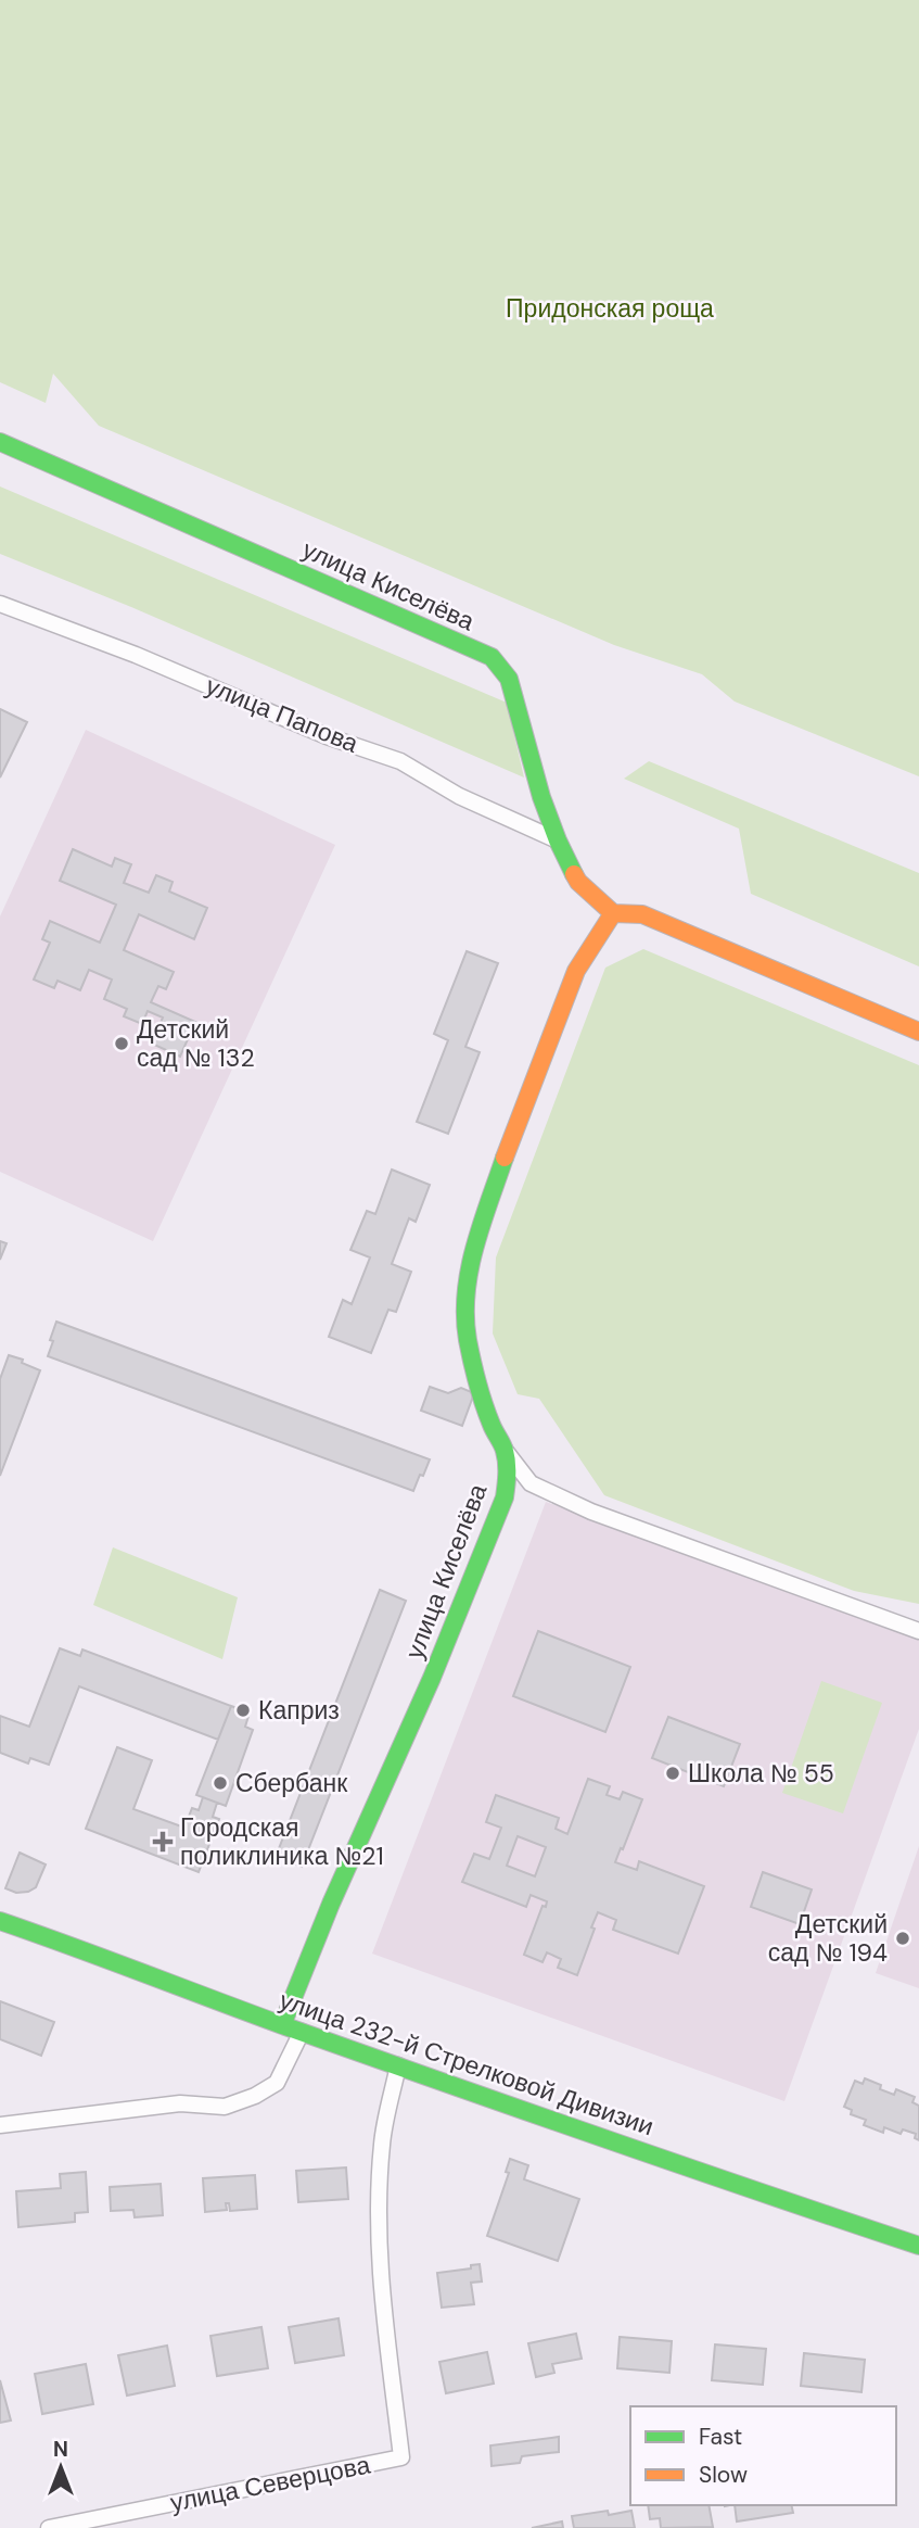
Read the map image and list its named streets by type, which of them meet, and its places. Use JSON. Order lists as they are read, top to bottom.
{
  "streets": {
    "street": [
      "улица Киселёва",
      "улица Папова",
      "улица 232-й Стрелковой Дивизии",
      "улица Северцова"
    ]
  },
  "crossings": [
    ["улица Киселёва", "улица Папова"],
    ["улица Киселёва", "улица 232-й Стрелковой Дивизии"],
    ["улица 232-й Стрелковой Дивизии", "улица Северцова"]
  ],
  "parks": ["Придонская роща"],
  "places": {
    "other": [
      "Детский сад № 132",
      "Каприз",
      "Школа № 55",
      "Сбербанк",
      "Детский сад № 194"
    ],
    "health": ["Городская поликлиника №21"]
  },
  "legend": ["Fast", "Slow"],
  "north": "top"
}
